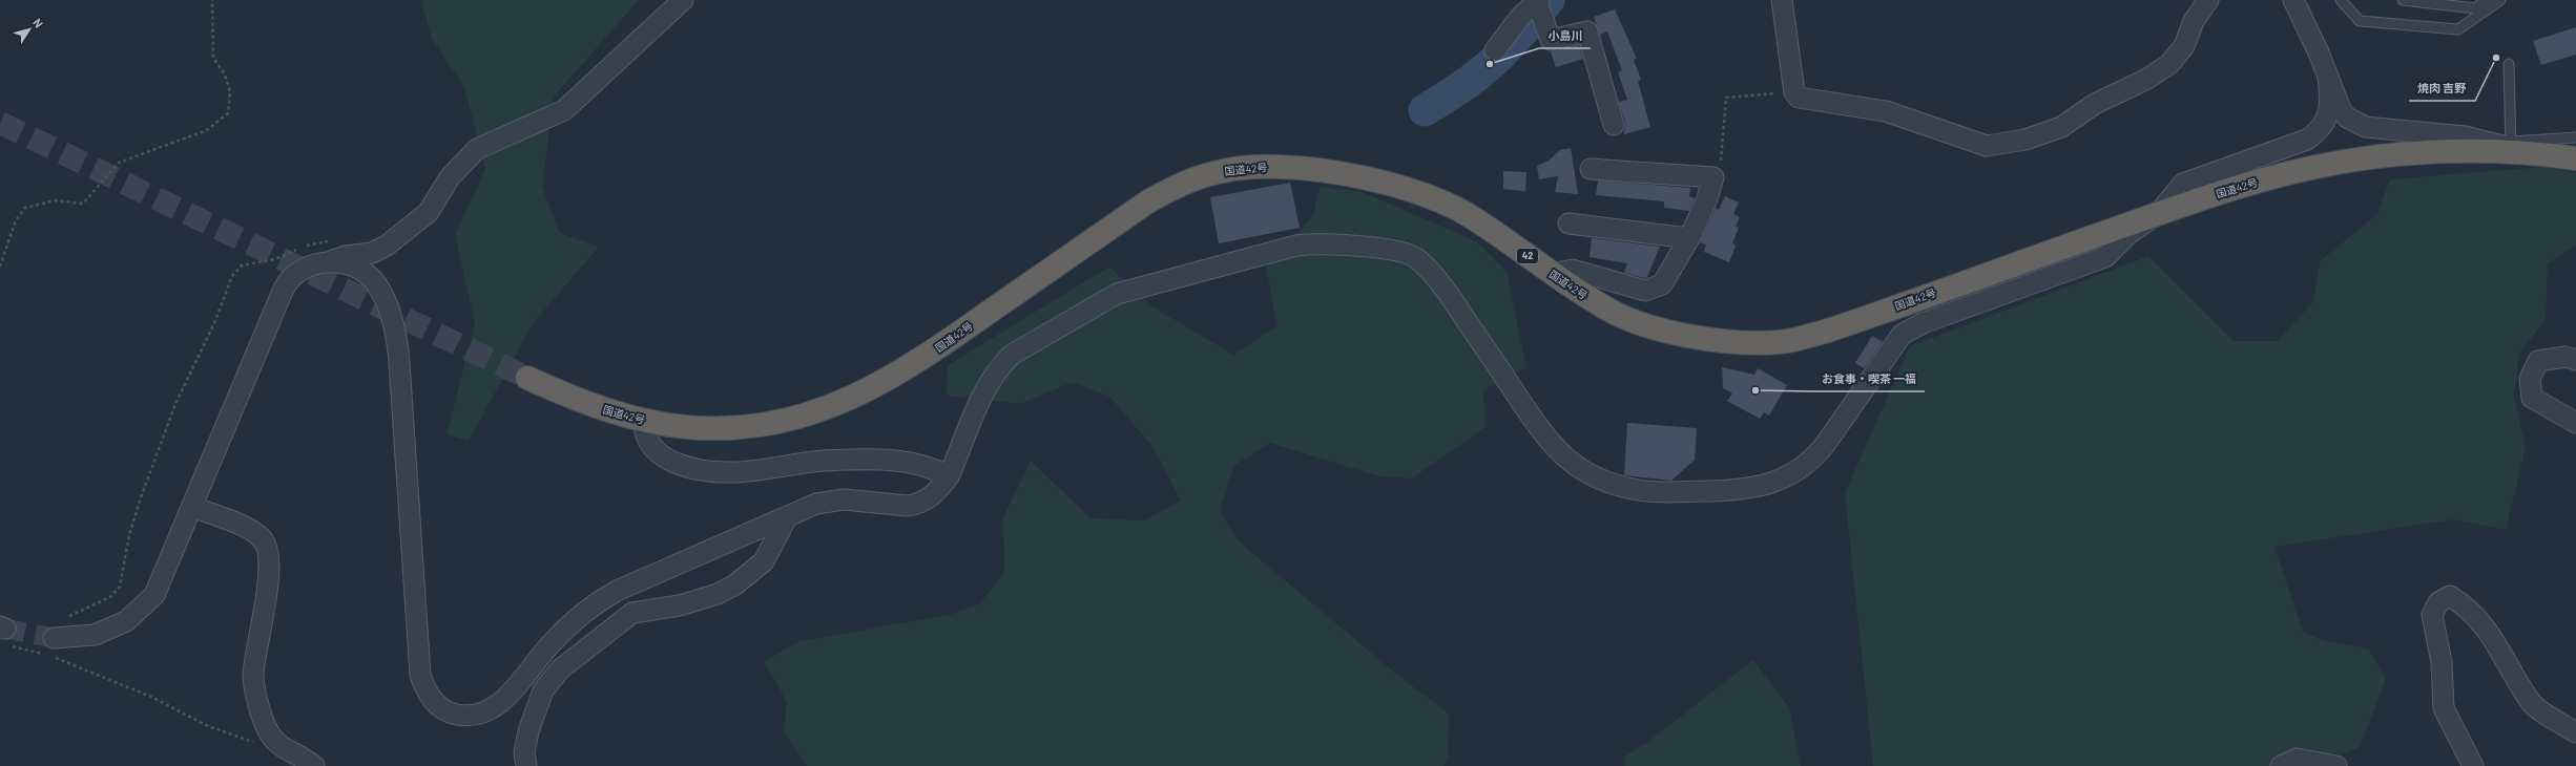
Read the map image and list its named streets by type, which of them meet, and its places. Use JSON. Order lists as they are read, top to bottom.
{
  "streets": {
    "highway": ["国道42号", "42"]
  },
  "places": ["焼肉 吉野", "小島川", "お食事・喫茶 一福"],
  "north": "top right"
}
